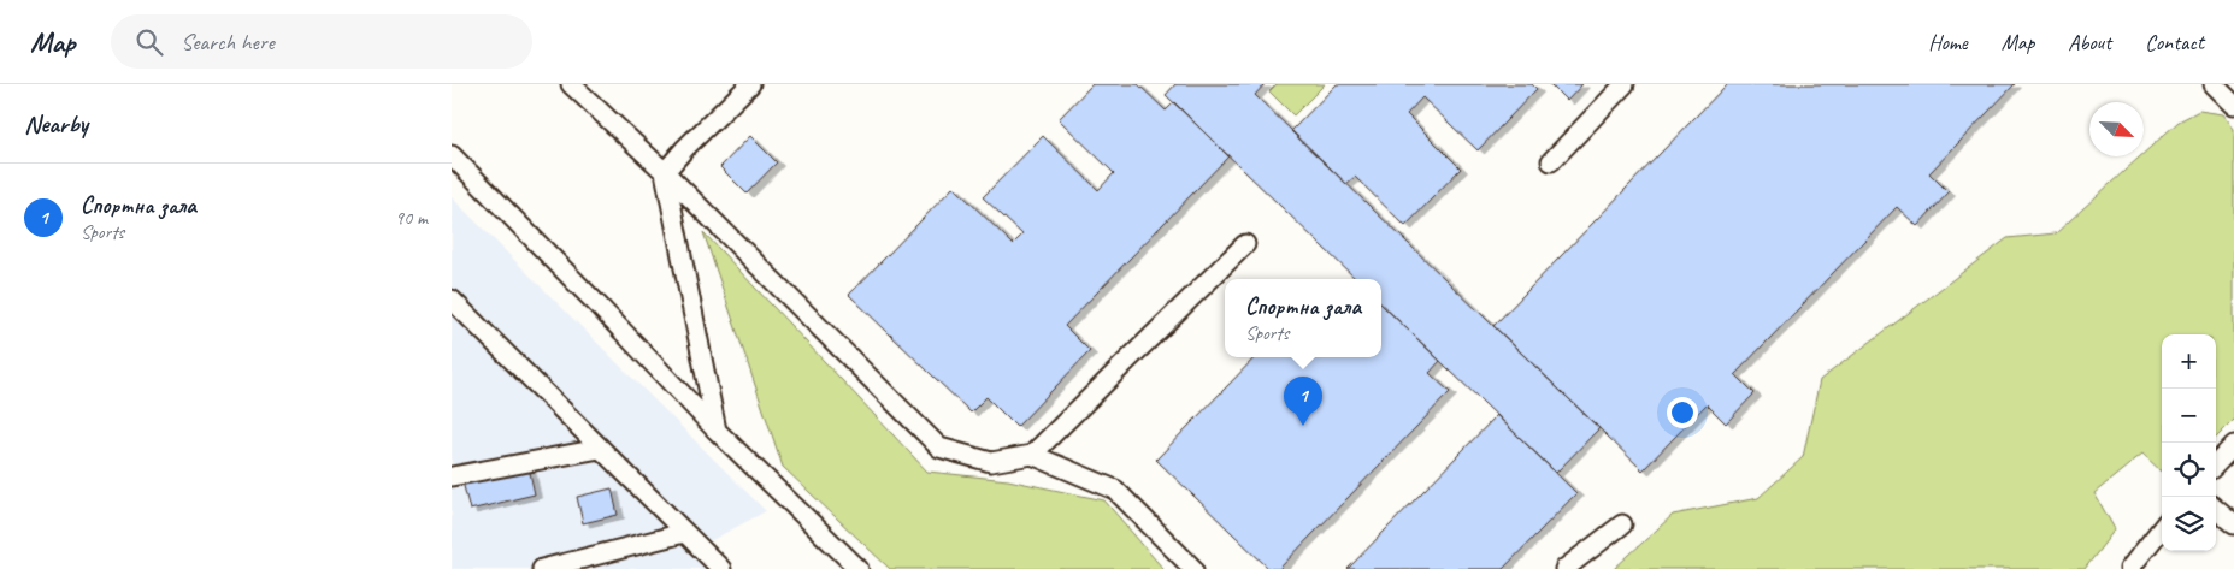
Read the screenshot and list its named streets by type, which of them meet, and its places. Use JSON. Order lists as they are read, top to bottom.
{
  "north": "bottom right",
  "page": {
    "header": "Map",
    "search": "Search here",
    "nav": [
      "Home",
      "Map",
      "About",
      "Contact"
    ],
    "heading": "Nearby",
    "list": [
      {
        "mark": "1",
        "name": "Спортна зала",
        "note": "Sports",
        "value": "90 m"
      }
    ],
    "popup": ["Спортна зала", "Sports"],
    "map_buttons": ["+", "−"],
    "pins": "1"
  }
}
